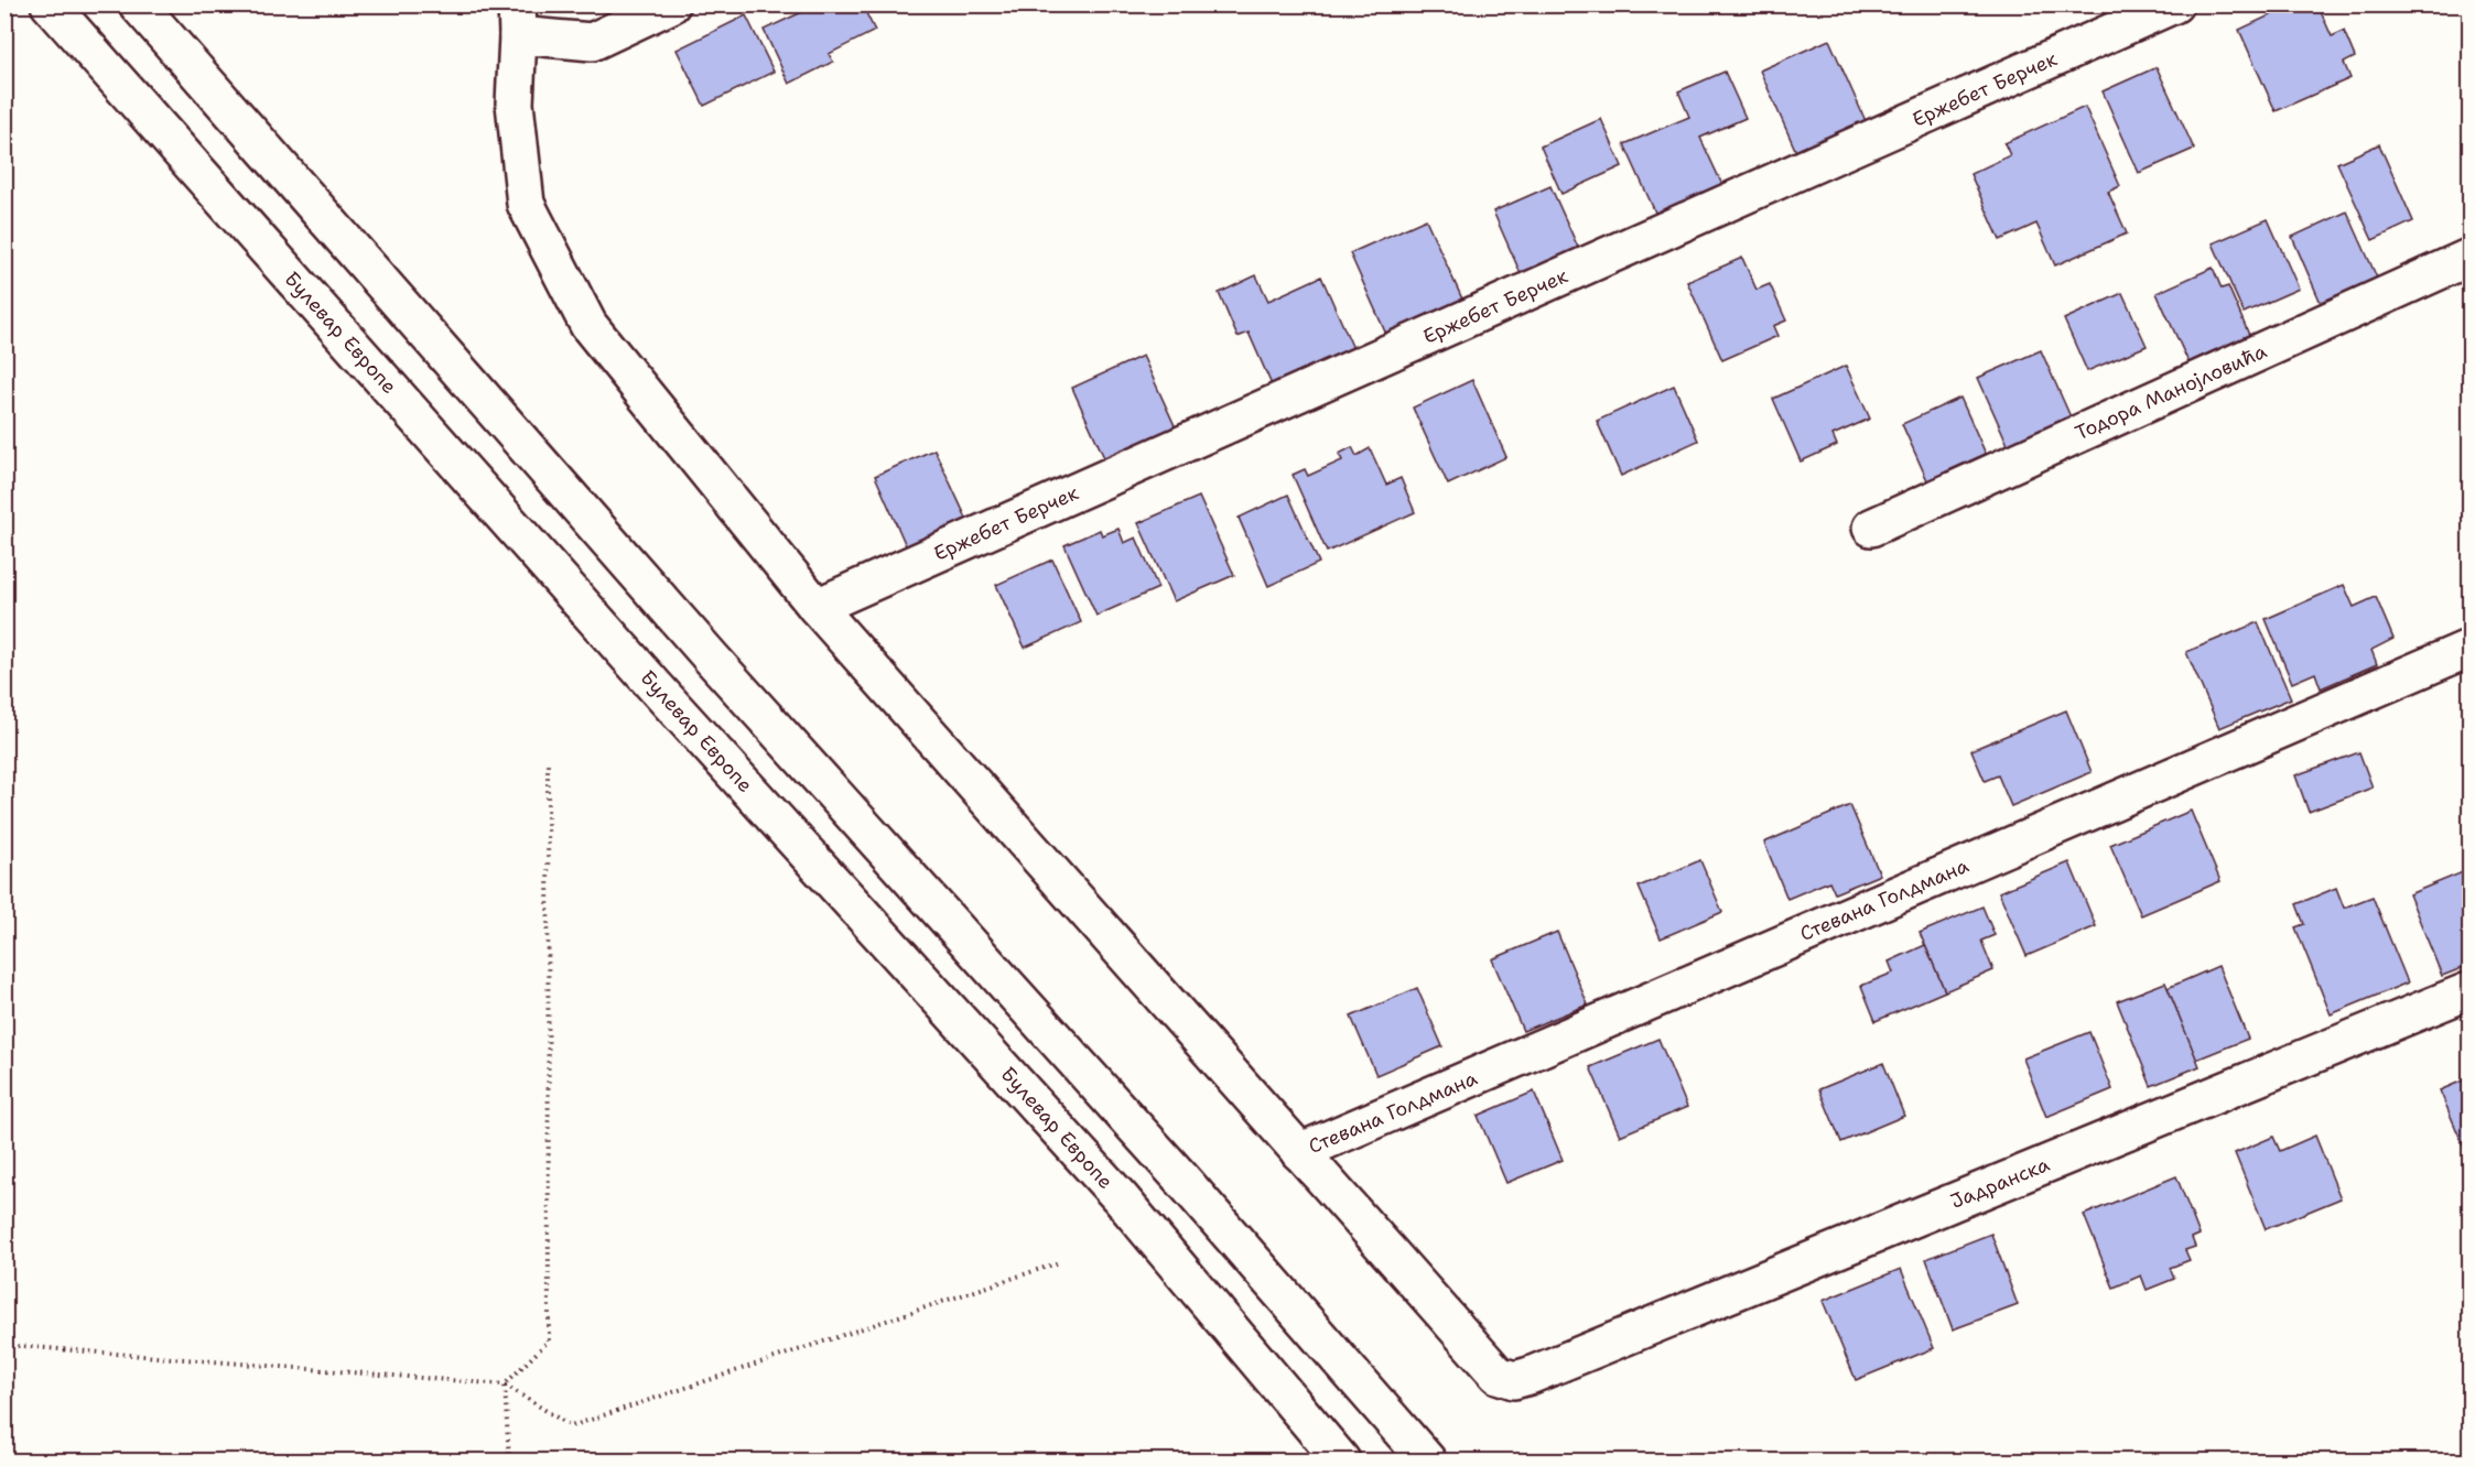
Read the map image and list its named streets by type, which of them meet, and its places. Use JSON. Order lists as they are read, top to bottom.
{
  "streets": {
    "street": [
      "Ержебет Берчек",
      "Булевар Европе",
      "Тодора Манојловића",
      "Стевана Голдмана",
      "Јадранска"
    ]
  },
  "crossings": [
    ["Стевана Голдмана", "Јадранска"]
  ]
}
